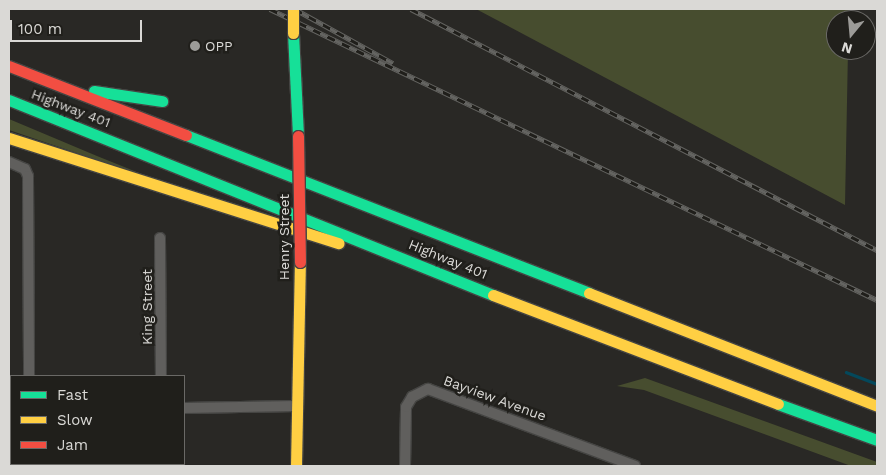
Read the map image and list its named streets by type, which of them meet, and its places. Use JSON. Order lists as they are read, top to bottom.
{
  "streets": {
    "main road": ["Highway 401", "Henry Street"],
    "street": ["King Street", "Bayview Avenue"]
  },
  "places": ["OPP"],
  "legend": ["Fast", "Slow", "Jam"],
  "scale_bar": "100 m",
  "north": "bottom"
}
